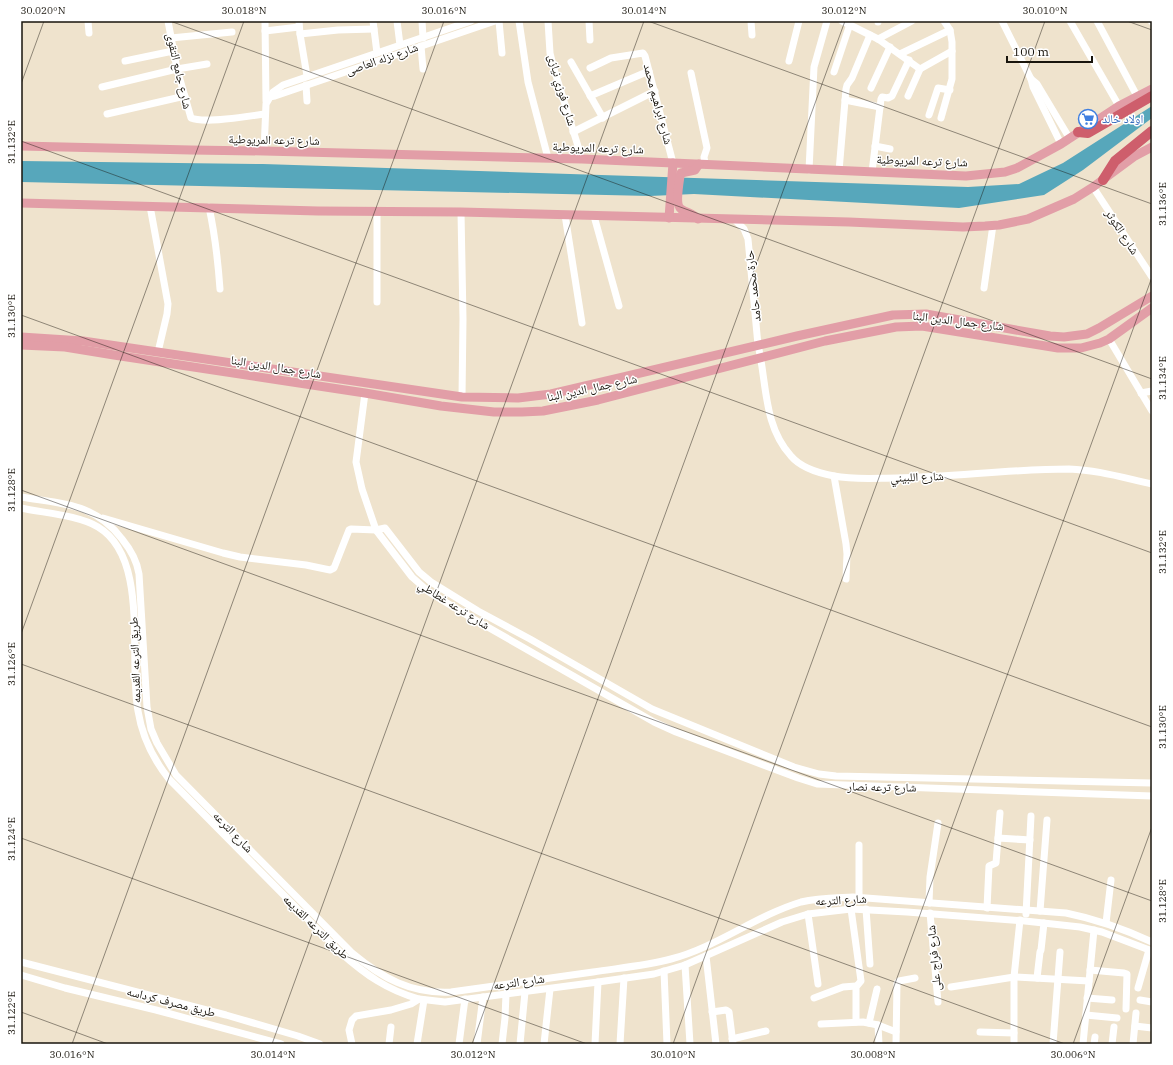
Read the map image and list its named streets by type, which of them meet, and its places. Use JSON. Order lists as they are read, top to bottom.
{
  "streets": {
    "main road": ["شارع ترعه المريوطية", "شارع جمال الدين البنا"],
    "street": [
      "شارع نزله العاصى",
      "شارع جامع التقوى",
      "شارع فوزي نيازى",
      "شارع ابراهيم محمد",
      "شارع الكوثر",
      "حارة محمد حامد",
      "شارع اللبيني",
      "شارع ترعه غطاطي",
      "طريق الترعه القديمه",
      "شارع ترعه نصار",
      "شارع الترعه",
      "شارع فراج على",
      "طريق مصرف كرداسه"
    ]
  },
  "crossings": [
    ["شارع فوزي نيازى", "شارع ترعه المريوطية"],
    ["شارع ابراهيم محمد", "شارع ترعه المريوطية"],
    ["حارة محمد حامد", "شارع جمال الدين البنا"],
    ["حارة محمد حامد", "شارع اللبيني"],
    ["شارع جمال الدين البنا", "شارع اللبيني"],
    ["شارع جمال الدين البنا", "شارع ترعه غطاطي"],
    ["شارع ترعه غطاطي", "شارع ترعه نصار"],
    ["طريق الترعه القديمه", "شارع الترعه"],
    ["شارع الترعه", "شارع فراج على"]
  ],
  "places": {
    "supermarket": ["اولاد خالد"]
  },
  "scale_bar": "100 m",
  "coordinates": [
    "30.020°N",
    "30.018°N",
    "30.016°N",
    "30.014°N",
    "30.012°N",
    "30.010°N",
    "31.132°E",
    "31.136°E",
    "31.130°E",
    "31.134°E",
    "31.128°E",
    "31.126°E",
    "31.124°E",
    "31.122°E",
    "30.008°N",
    "30.006°N"
  ]
}
